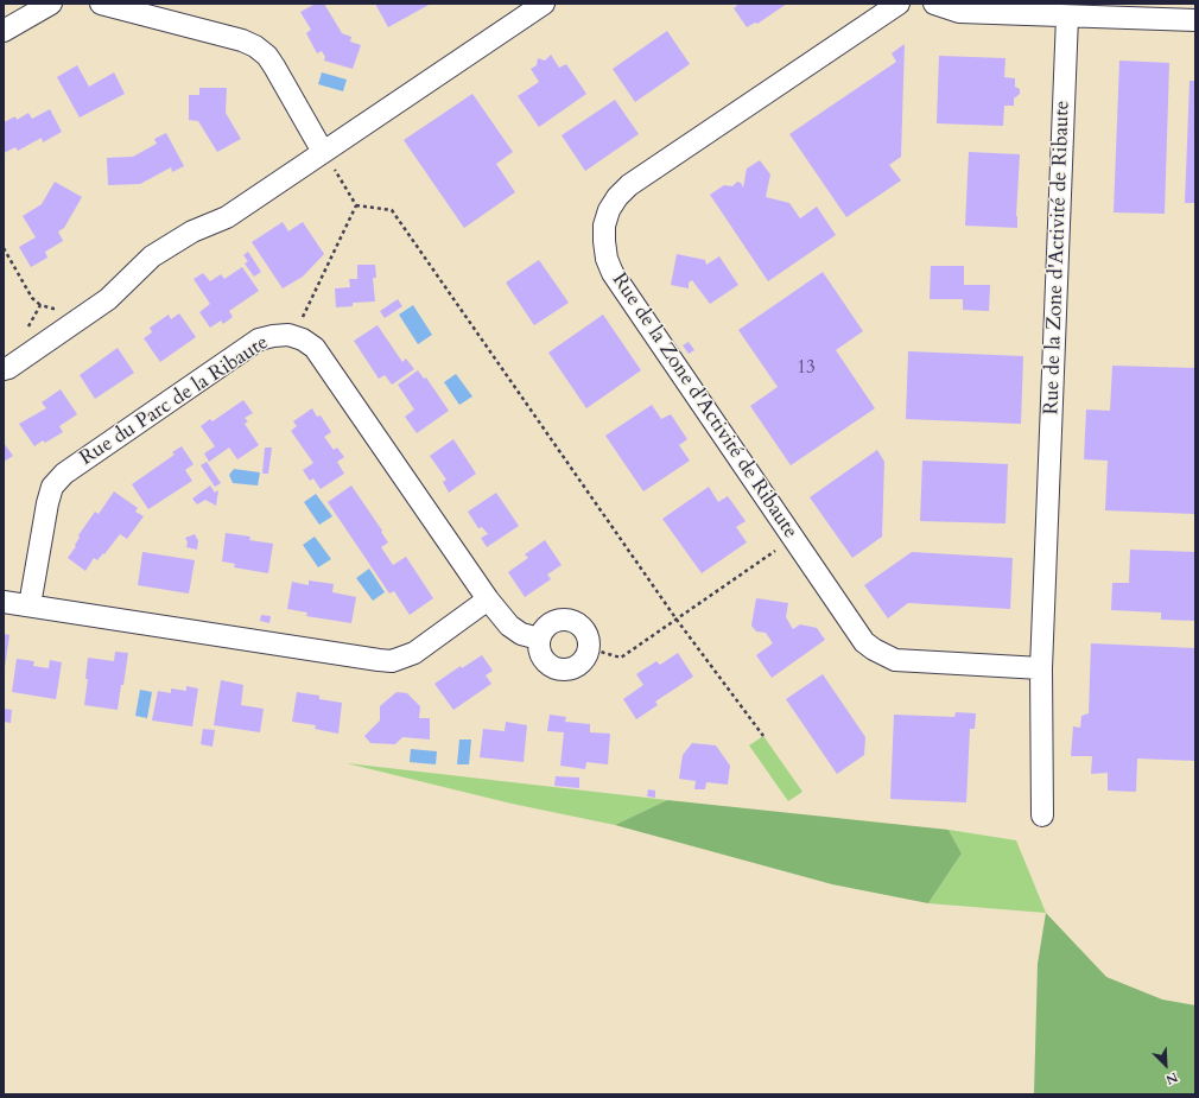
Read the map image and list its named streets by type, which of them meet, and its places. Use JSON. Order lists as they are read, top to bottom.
{
  "streets": {
    "street": ["Rue de la Zone d'Activité de Ribaute", "Rue du Parc de la Ribaute"]
  },
  "house_numbers": ["13"],
  "north": "bottom right"
}
